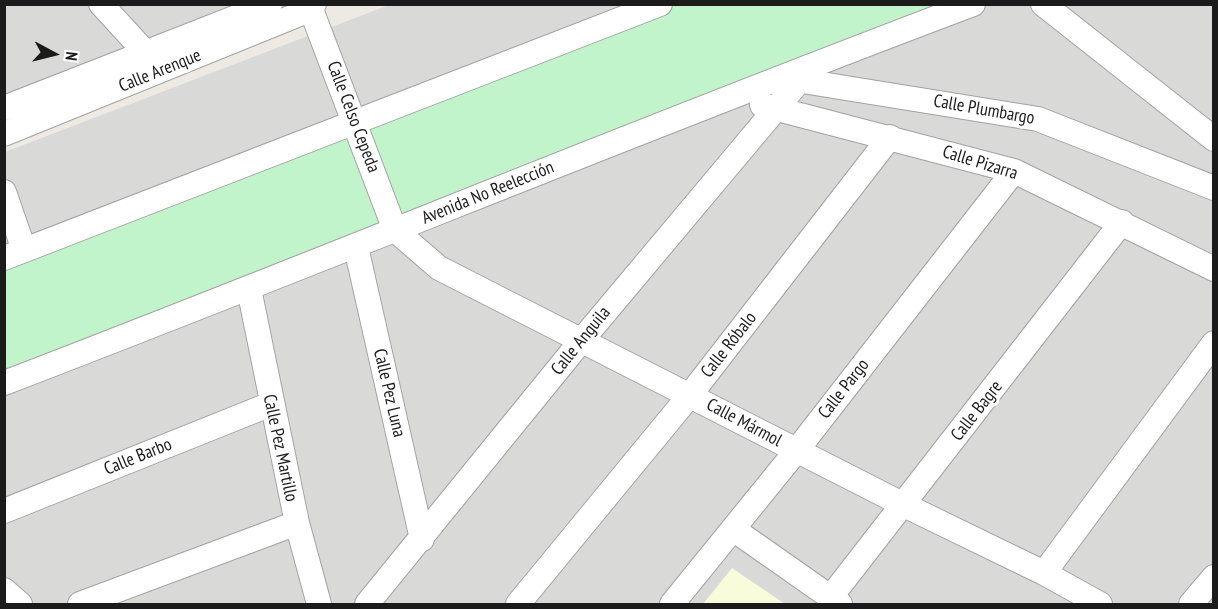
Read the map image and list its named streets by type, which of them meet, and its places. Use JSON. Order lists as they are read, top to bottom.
{
  "streets": {
    "street": [
      "Calle Arenque",
      "Calle Plumbargo",
      "Calle Celso Cepeda",
      "Calle Pizarra",
      "Avenida No Reelección",
      "Calle Anguila",
      "Calle Róbalo",
      "Calle Pargo",
      "Calle Pez Luna",
      "Calle Bagre",
      "Calle Mármol",
      "Calle Pez Martillo",
      "Calle Barbo"
    ]
  },
  "crossings": [
    ["Calle Arenque", "Calle Celso Cepeda"],
    ["Calle Plumbargo", "Avenida No Reelección"],
    ["Calle Plumbargo", "Calle Anguila"],
    ["Calle Celso Cepeda", "Avenida No Reelección"],
    ["Calle Celso Cepeda", "Calle Mármol"],
    ["Calle Pizarra", "Avenida No Reelección"],
    ["Calle Pizarra", "Calle Anguila"],
    ["Calle Pizarra", "Calle Róbalo"],
    ["Calle Pizarra", "Calle Pargo"],
    ["Calle Pizarra", "Calle Bagre"],
    ["Avenida No Reelección", "Calle Anguila"],
    ["Avenida No Reelección", "Calle Pez Luna"],
    ["Avenida No Reelección", "Calle Mármol"],
    ["Avenida No Reelección", "Calle Pez Martillo"],
    ["Calle Anguila", "Calle Pez Luna"],
    ["Calle Anguila", "Calle Mármol"],
    ["Calle Róbalo", "Calle Mármol"],
    ["Calle Pargo", "Calle Mármol"],
    ["Calle Bagre", "Calle Mármol"],
    ["Calle Pez Martillo", "Calle Barbo"]
  ],
  "north": "right"
}
